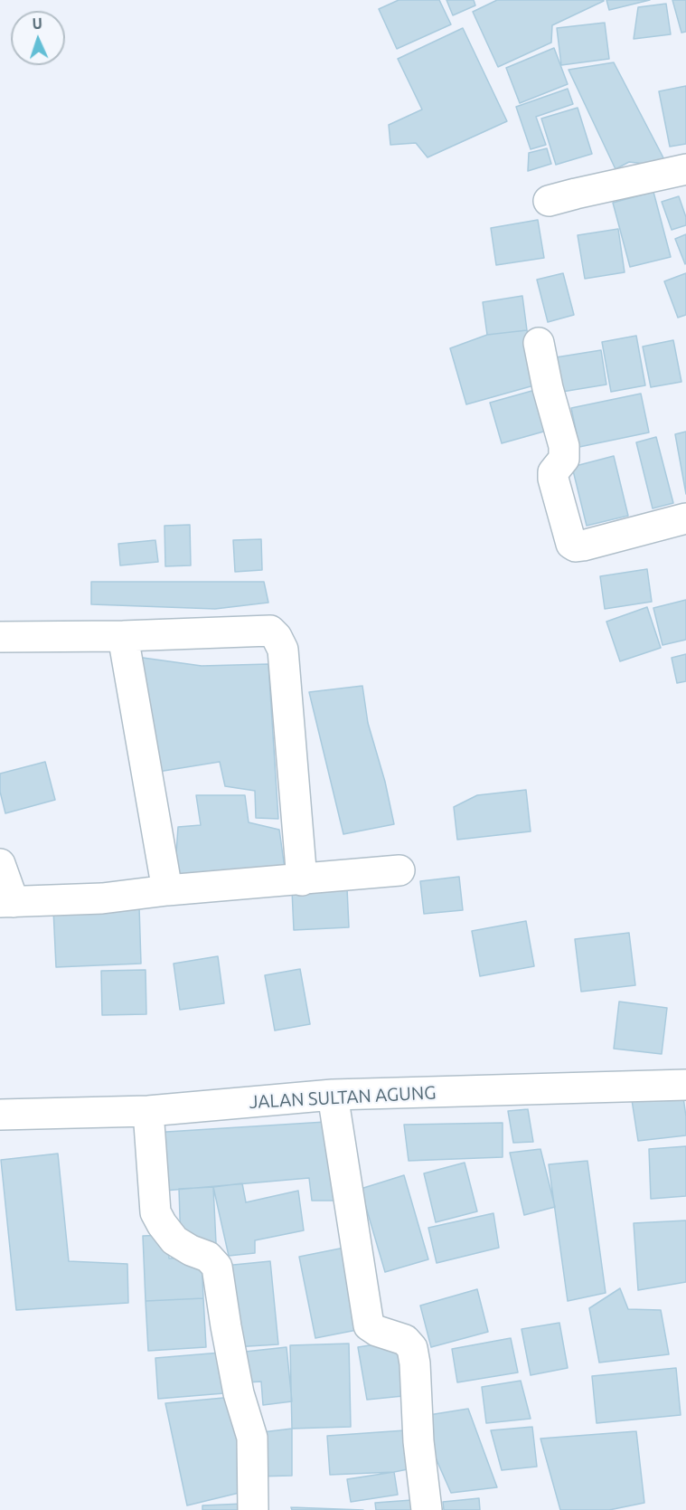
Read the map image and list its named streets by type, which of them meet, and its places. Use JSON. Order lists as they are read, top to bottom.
{
  "streets": {
    "street": ["JALAN SULTAN AGUNG"]
  },
  "north": "top"
}
